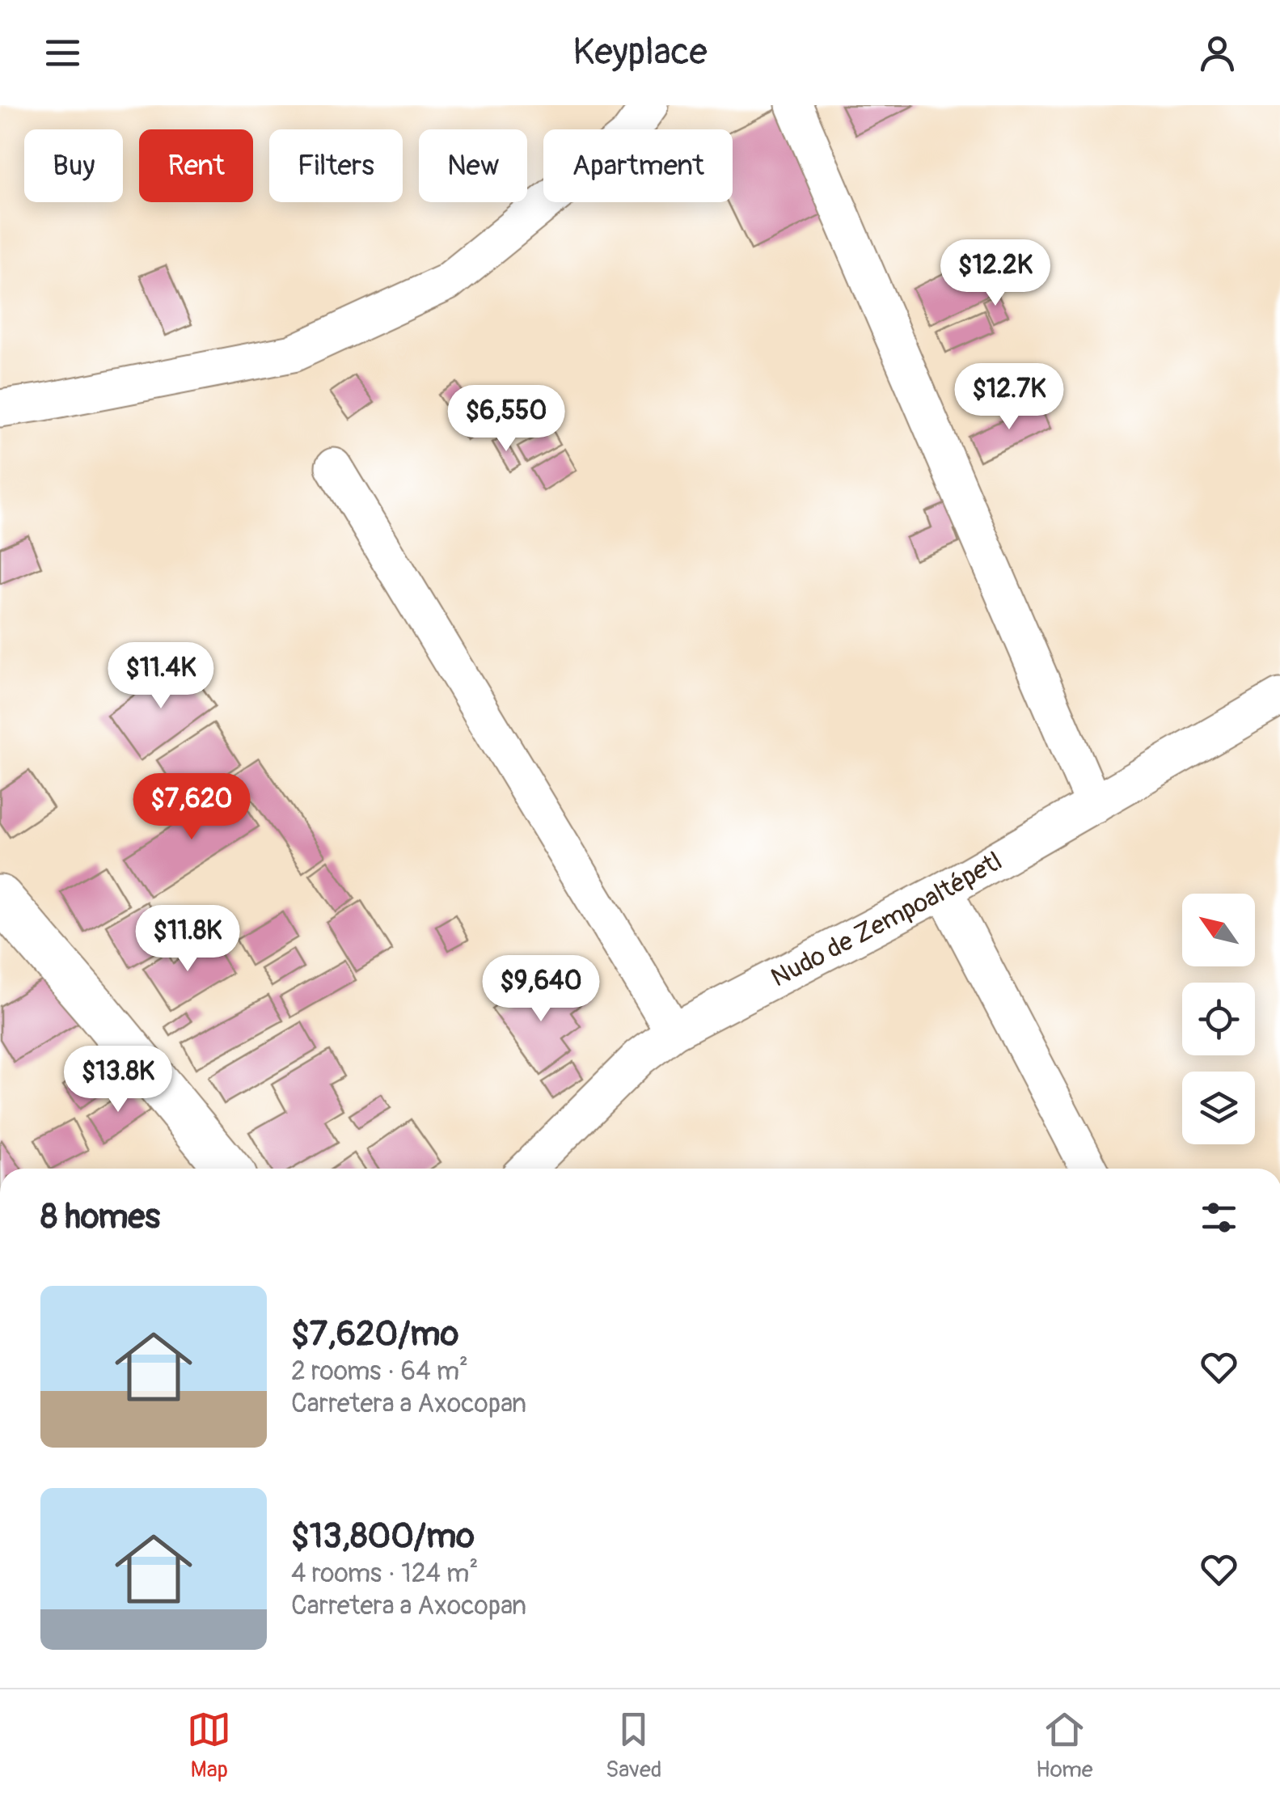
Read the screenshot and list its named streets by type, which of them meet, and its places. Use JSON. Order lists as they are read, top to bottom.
{
  "streets": {
    "street": ["Nudo de Zempoaltépetl"]
  },
  "north": "top left",
  "page": {
    "header": "Keyplace",
    "chip": [
      "Buy",
      "Rent",
      "Filters",
      "New",
      "Apartment"
    ],
    "price": [
      "$12.2K",
      "$12.7K",
      "$6,550",
      "$11.4K",
      "$7,620",
      "$11.8K",
      "$9,640",
      "$13.8K"
    ],
    "heading": "8 homes",
    "list": [
      {
        "name": "$7,620/mo",
        "note": "2 rooms · 64 m² · Carretera a Axocopan"
      },
      {
        "name": "$13,800/mo",
        "note": "4 rooms · 124 m² · Carretera a Axocopan"
      }
    ],
    "tabs": ["Map", "Saved", "Home"]
  }
}
